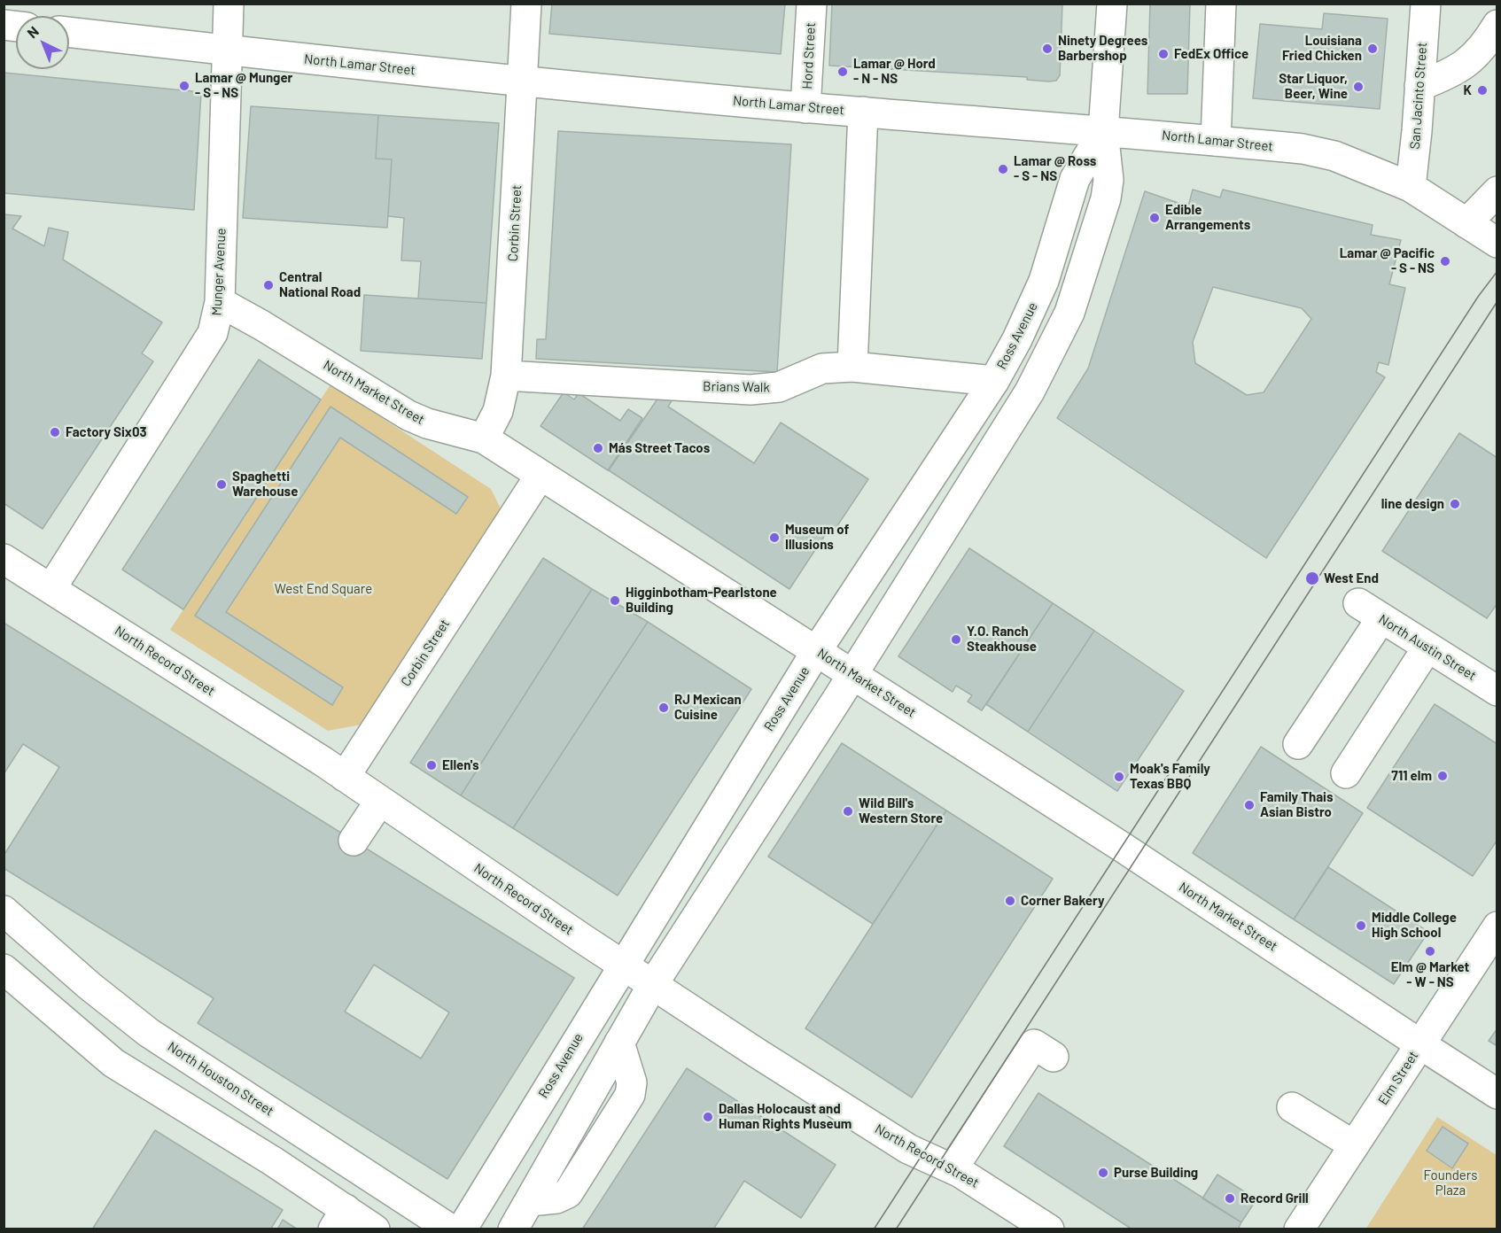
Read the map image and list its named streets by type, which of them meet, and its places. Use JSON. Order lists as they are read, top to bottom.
{
  "streets": {
    "main road": [
      "Hord Street",
      "North Lamar Street",
      "San Jacinto Street",
      "Corbin Street",
      "Munger Avenue",
      "Ross Avenue",
      "Brians Walk",
      "North Market Street",
      "North Austin Street",
      "North Record Street",
      "Elm Street",
      "North Houston Street"
    ]
  },
  "crossings": [
    ["Hord Street", "North Lamar Street"],
    ["North Lamar Street", "San Jacinto Street"],
    ["North Lamar Street", "Corbin Street"],
    ["North Lamar Street", "Munger Avenue"],
    ["North Lamar Street", "Ross Avenue"],
    ["Corbin Street", "Brians Walk"],
    ["Corbin Street", "North Market Street"],
    ["Corbin Street", "North Record Street"],
    ["Munger Avenue", "North Market Street"],
    ["Munger Avenue", "North Record Street"],
    ["Ross Avenue", "Brians Walk"],
    ["Ross Avenue", "North Market Street"],
    ["Ross Avenue", "North Record Street"],
    ["North Market Street", "Elm Street"]
  ],
  "parks": ["West End Square", "Founders Plaza"],
  "places": [
    "Ninety Degrees Barbershop",
    "Louisiana Fried Chicken",
    "FedEx Office",
    "Lamar @ Hord - N - NS",
    "Lamar @ Munger - S - NS",
    "Star Liquor, Beer, Wine",
    "K",
    "Lamar @ Ross - S - NS",
    "Edible Arrangements",
    "Lamar @ Pacific - S - NS",
    "Central National Road",
    "Factory Six03",
    "Más Street Tacos",
    "Spaghetti Warehouse",
    "line design",
    "Museum of Illusions",
    "West End",
    "Higginbotham-Pearlstone Building",
    "Y.O. Ranch Steakhouse",
    "RJ Mexican Cuisine",
    "Ellen's",
    "711 elm",
    "Moak's Family Texas BBQ",
    "Family Thais Asian Bistro",
    "Wild Bill's Western Store",
    "Corner Bakery",
    "Middle College High School",
    "Elm @ Market - W - NS",
    "Dallas Holocaust and Human Rights Museum",
    "Purse Building",
    "Record Grill"
  ],
  "north": "top left"
}
